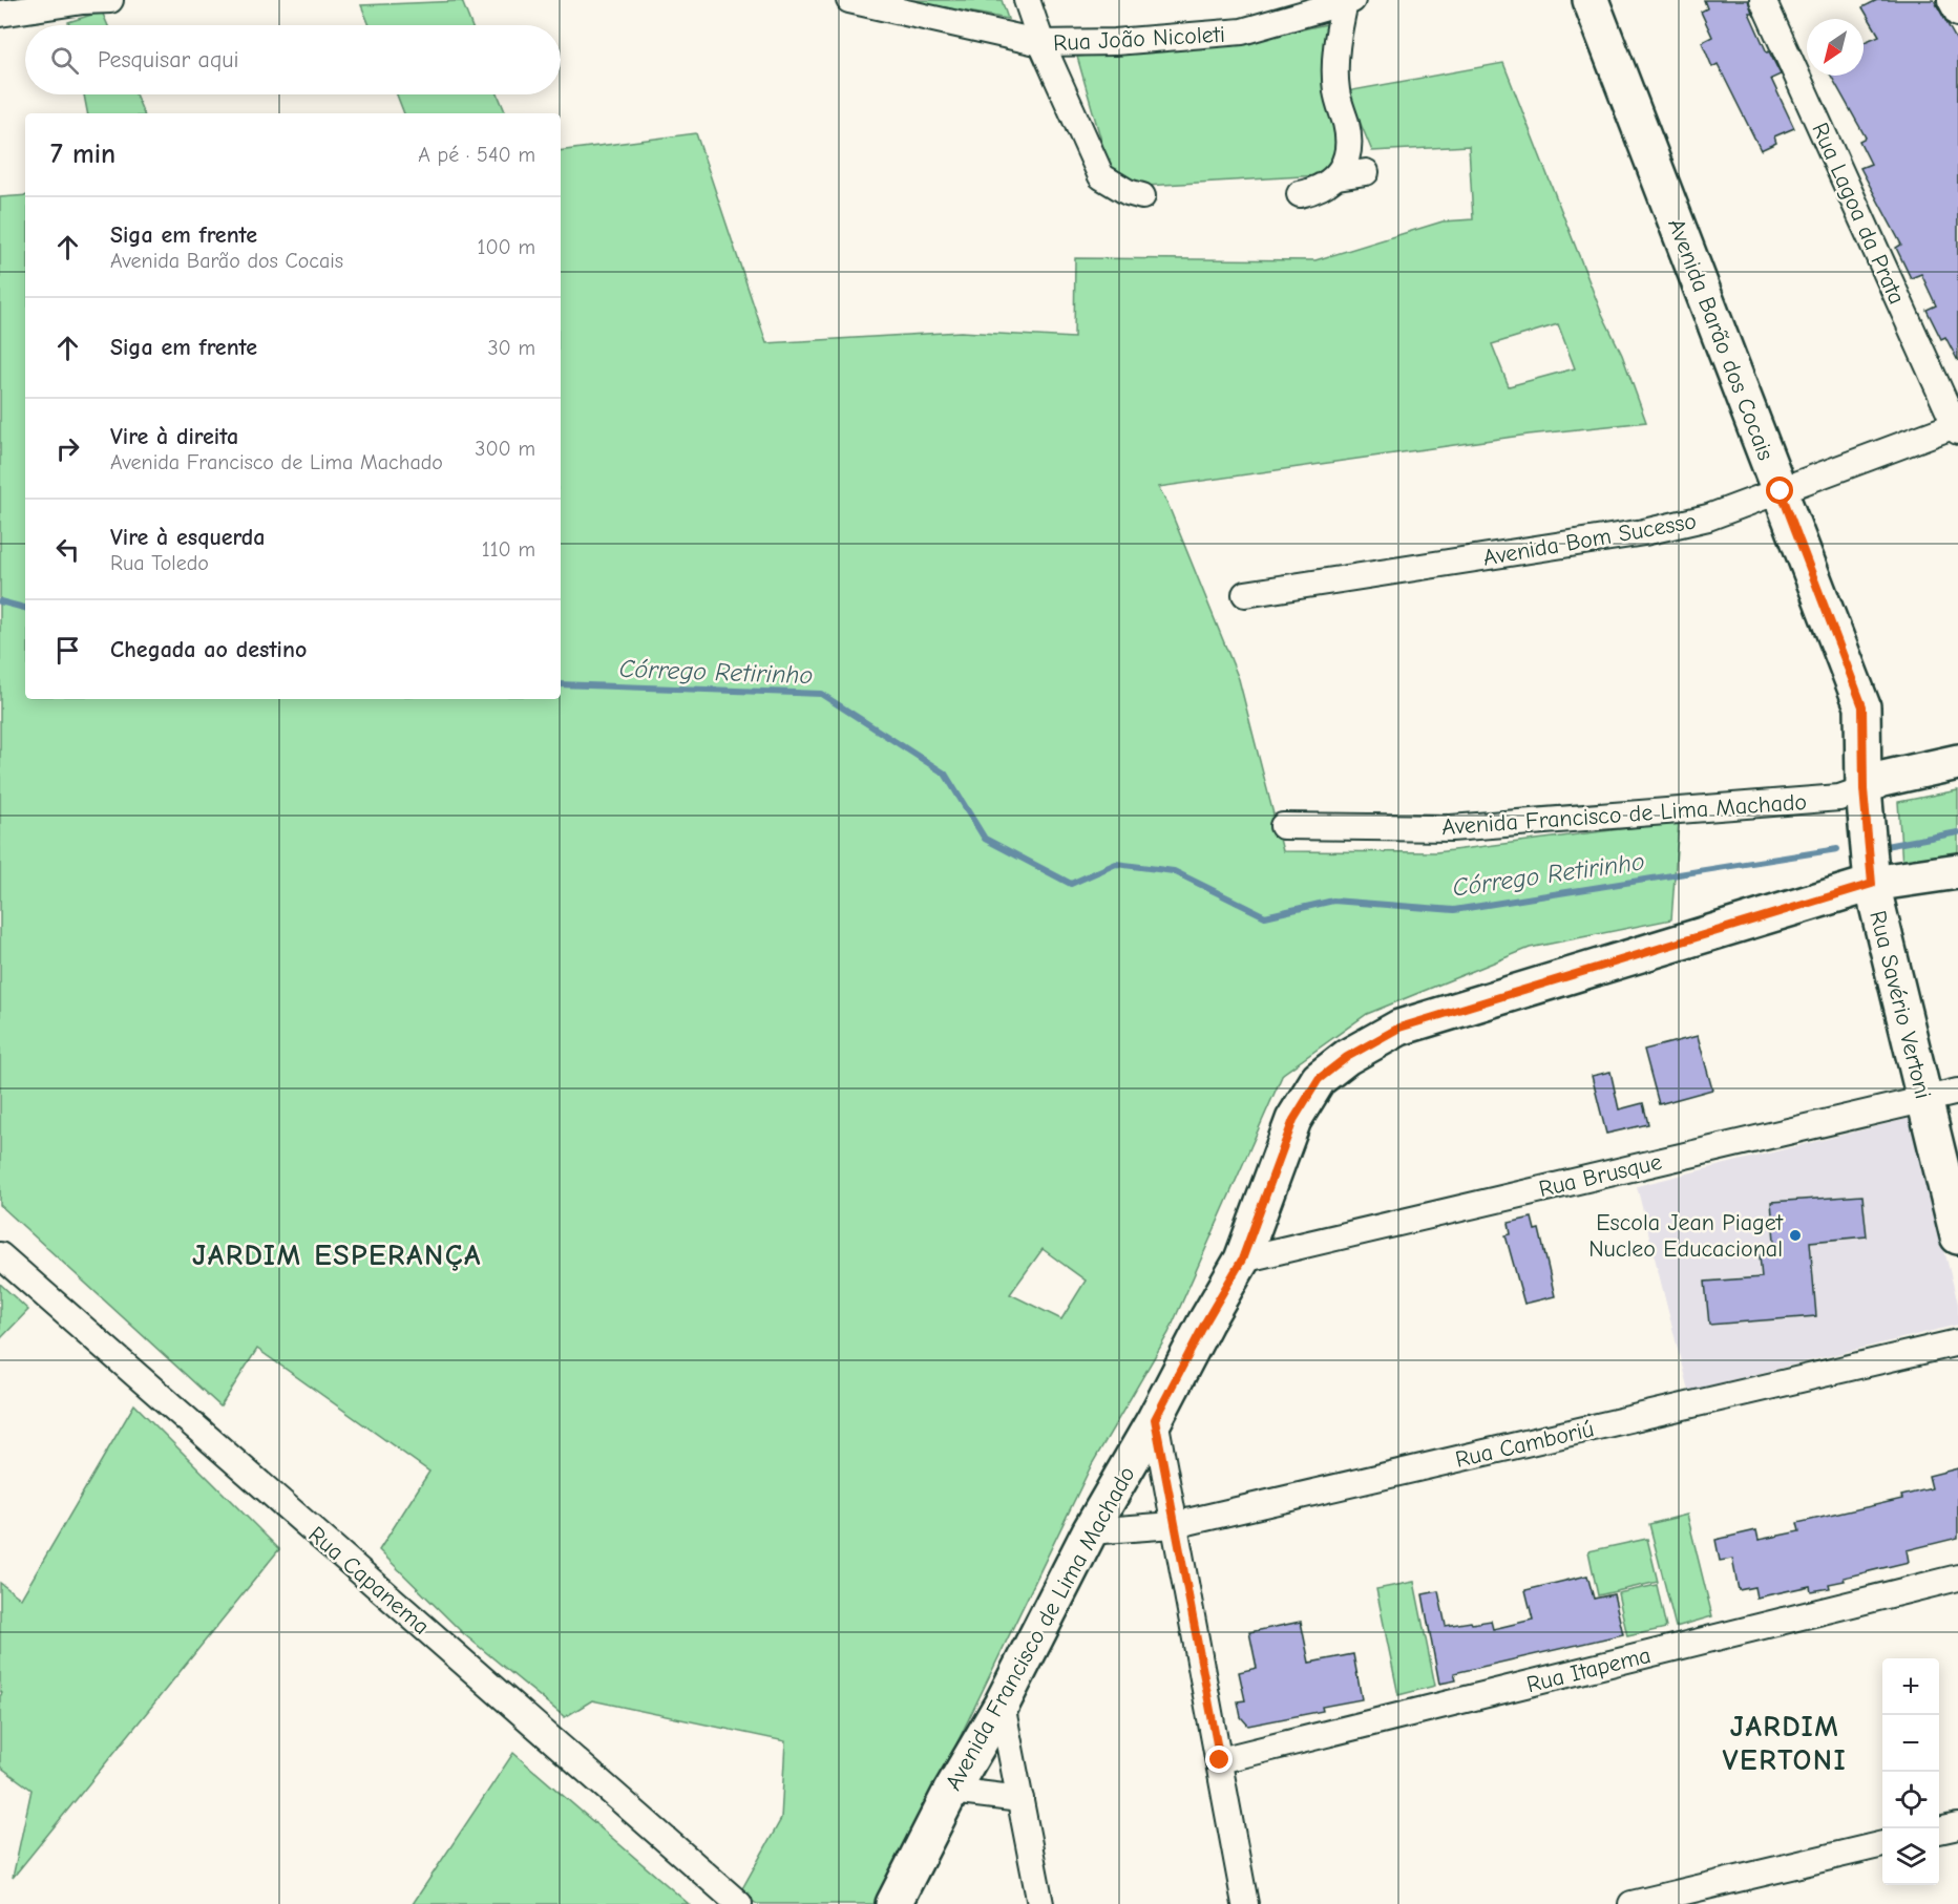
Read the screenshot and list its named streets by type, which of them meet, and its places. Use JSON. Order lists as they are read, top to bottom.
{
  "streets": {
    "street": [
      "Rua João Nicoleti",
      "Rua Lagoa da Prata",
      "Avenida Barão dos Cocais",
      "Avenida Bom Sucesso",
      "Avenida Francisco de Lima Machado",
      "Rua Savério Vertoni",
      "Rua Brusque",
      "Rua Camboriú",
      "Rua Capanema",
      "Rua Itapema"
    ]
  },
  "crossings": [
    ["Rua Lagoa da Prata", "Avenida Bom Sucesso"],
    ["Avenida Barão dos Cocais", "Avenida Bom Sucesso"],
    ["Avenida Barão dos Cocais", "Avenida Francisco de Lima Machado"],
    ["Avenida Barão dos Cocais", "Rua Savério Vertoni"],
    ["Avenida Francisco de Lima Machado", "Rua Savério Vertoni"],
    ["Avenida Francisco de Lima Machado", "Rua Brusque"],
    ["Avenida Francisco de Lima Machado", "Rua Camboriú"],
    ["Rua Savério Vertoni", "Rua Brusque"]
  ],
  "districts": ["JARDIM ESPERANÇA", "JARDIM VERTONI"],
  "water": ["Córrego Retirinho"],
  "places": ["Escola Jean Piaget Nucleo Educacional"],
  "north": "bottom left",
  "page": {
    "search": "Pesquisar aqui",
    "heading": ["7 min", "A pé · 540 m"],
    "list": [
      ["Siga em frente", "Avenida Barão dos Cocais", "100 m"],
      ["Siga em frente", "30 m"],
      ["Vire à direita", "Avenida Francisco de Lima Machado", "300 m"],
      ["Vire à esquerda", "Rua Toledo", "110 m"],
      "Chegada ao destino"
    ],
    "map_buttons": ["+", "−"]
  }
}
